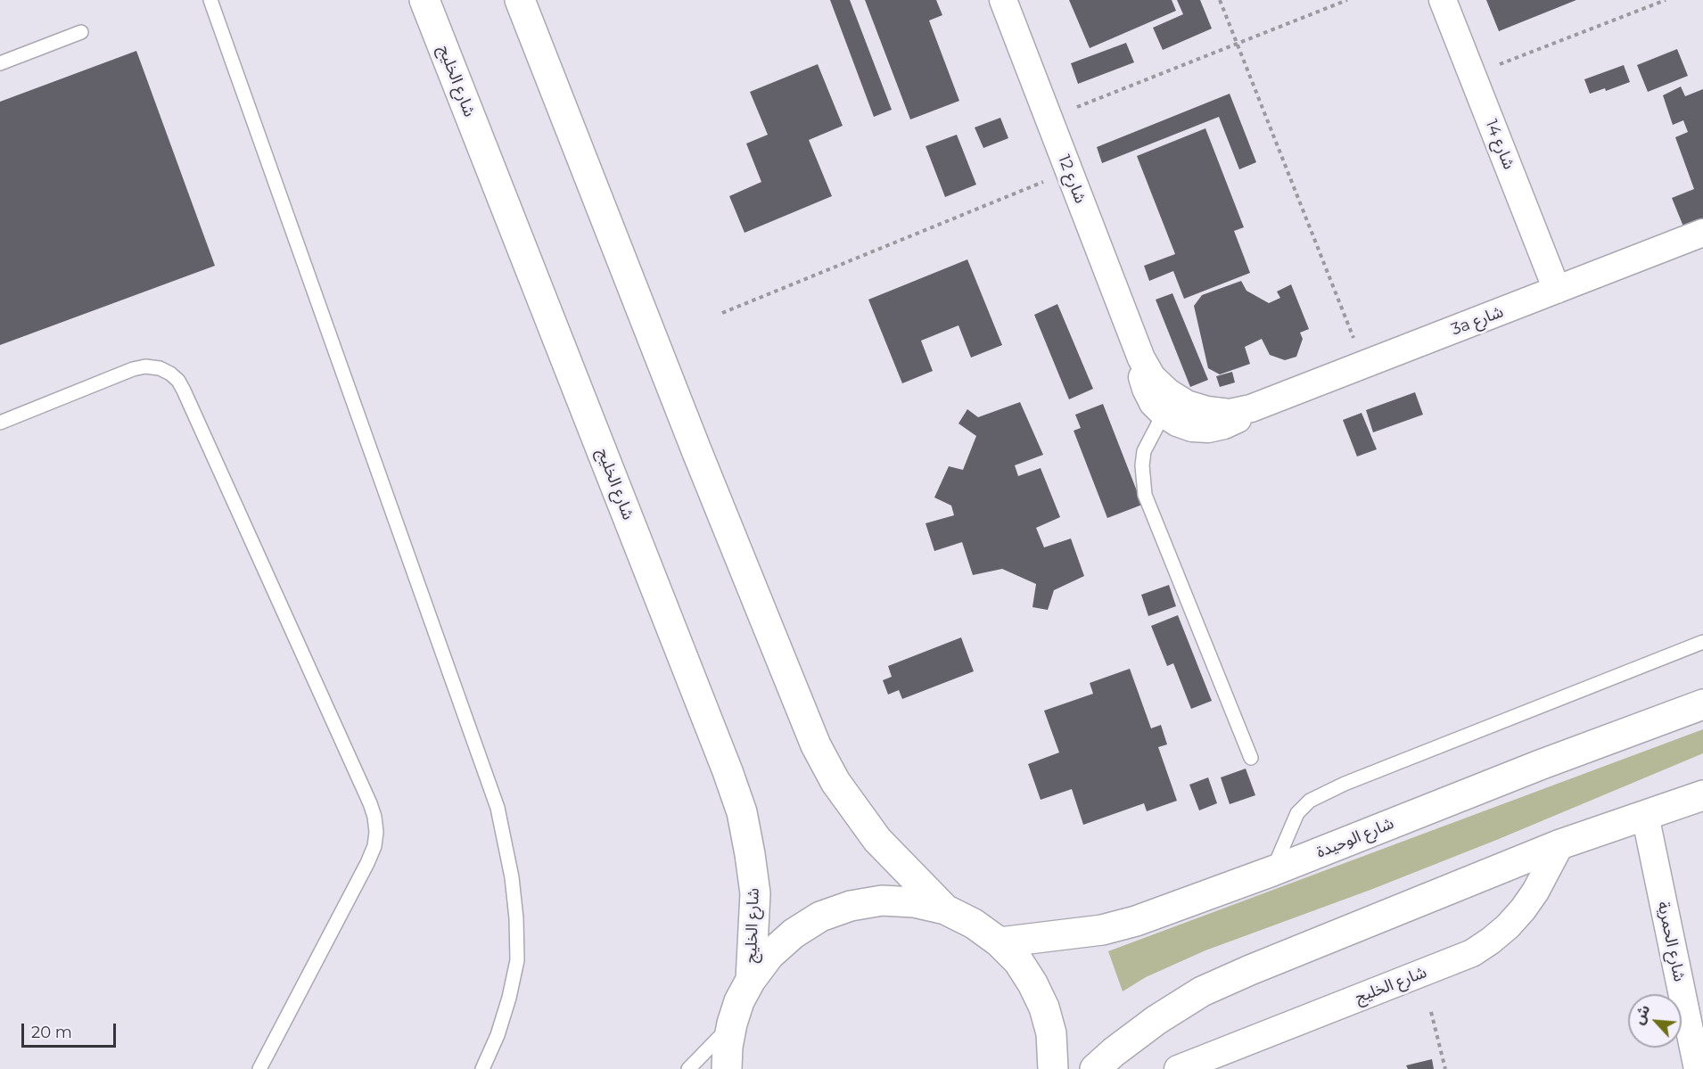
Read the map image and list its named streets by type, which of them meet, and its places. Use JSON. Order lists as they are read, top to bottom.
{
  "streets": {
    "main road": ["شارع الخليج", "شارع الوحيدة"],
    "street": [
      "شارع 14",
      "شارع 12",
      "3a شارع",
      "شارع الحمرية"
    ]
  },
  "crossings": [
    ["شارع 14", "3a شارع"],
    ["شارع 12", "3a شارع"]
  ],
  "scale_bar": "20 m",
  "north": "top left"
}
